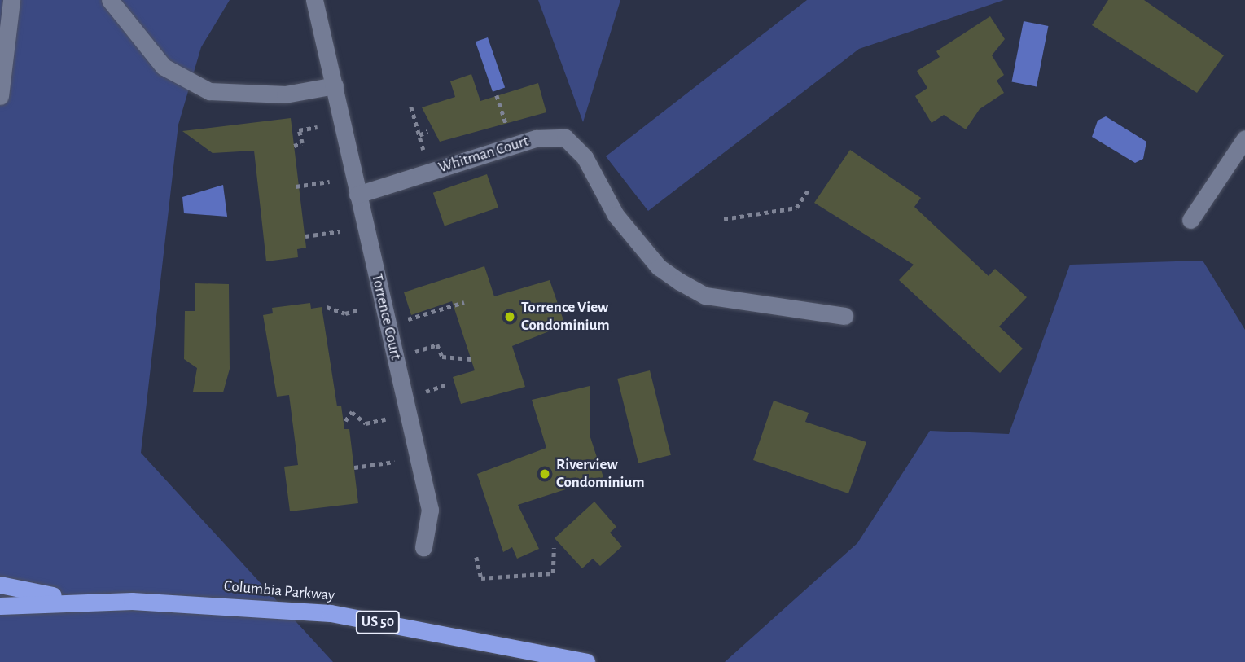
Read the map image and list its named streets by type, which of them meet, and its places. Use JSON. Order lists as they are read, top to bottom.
{
  "streets": {
    "highway": ["Columbia Parkway", "US 50"],
    "street": ["Whitman Court", "Torrence Court"]
  },
  "crossings": [
    ["Whitman Court", "Torrence Court"]
  ],
  "places": ["Torrence View Condominium", "Riverview Condominium"]
}
